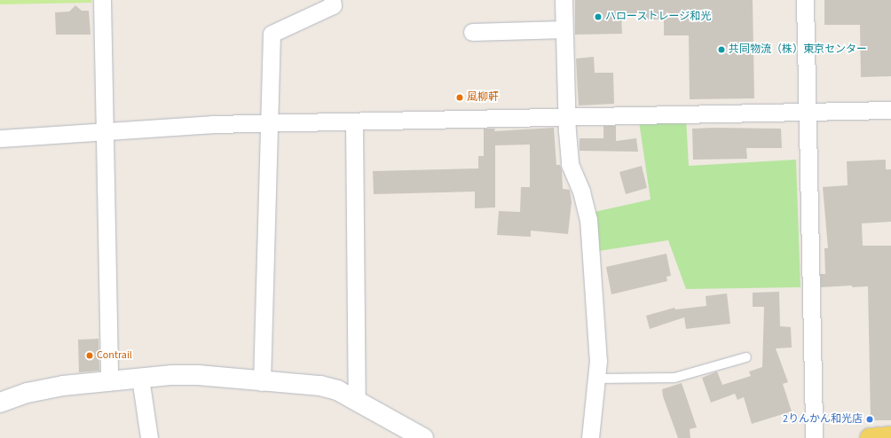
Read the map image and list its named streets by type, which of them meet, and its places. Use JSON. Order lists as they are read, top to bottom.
{
  "places": [
    "ハローストレージ和光",
    "共同物流（株）東京センター",
    "風柳軒",
    "Contrail",
    "2りんかん和光店"
  ]
}
